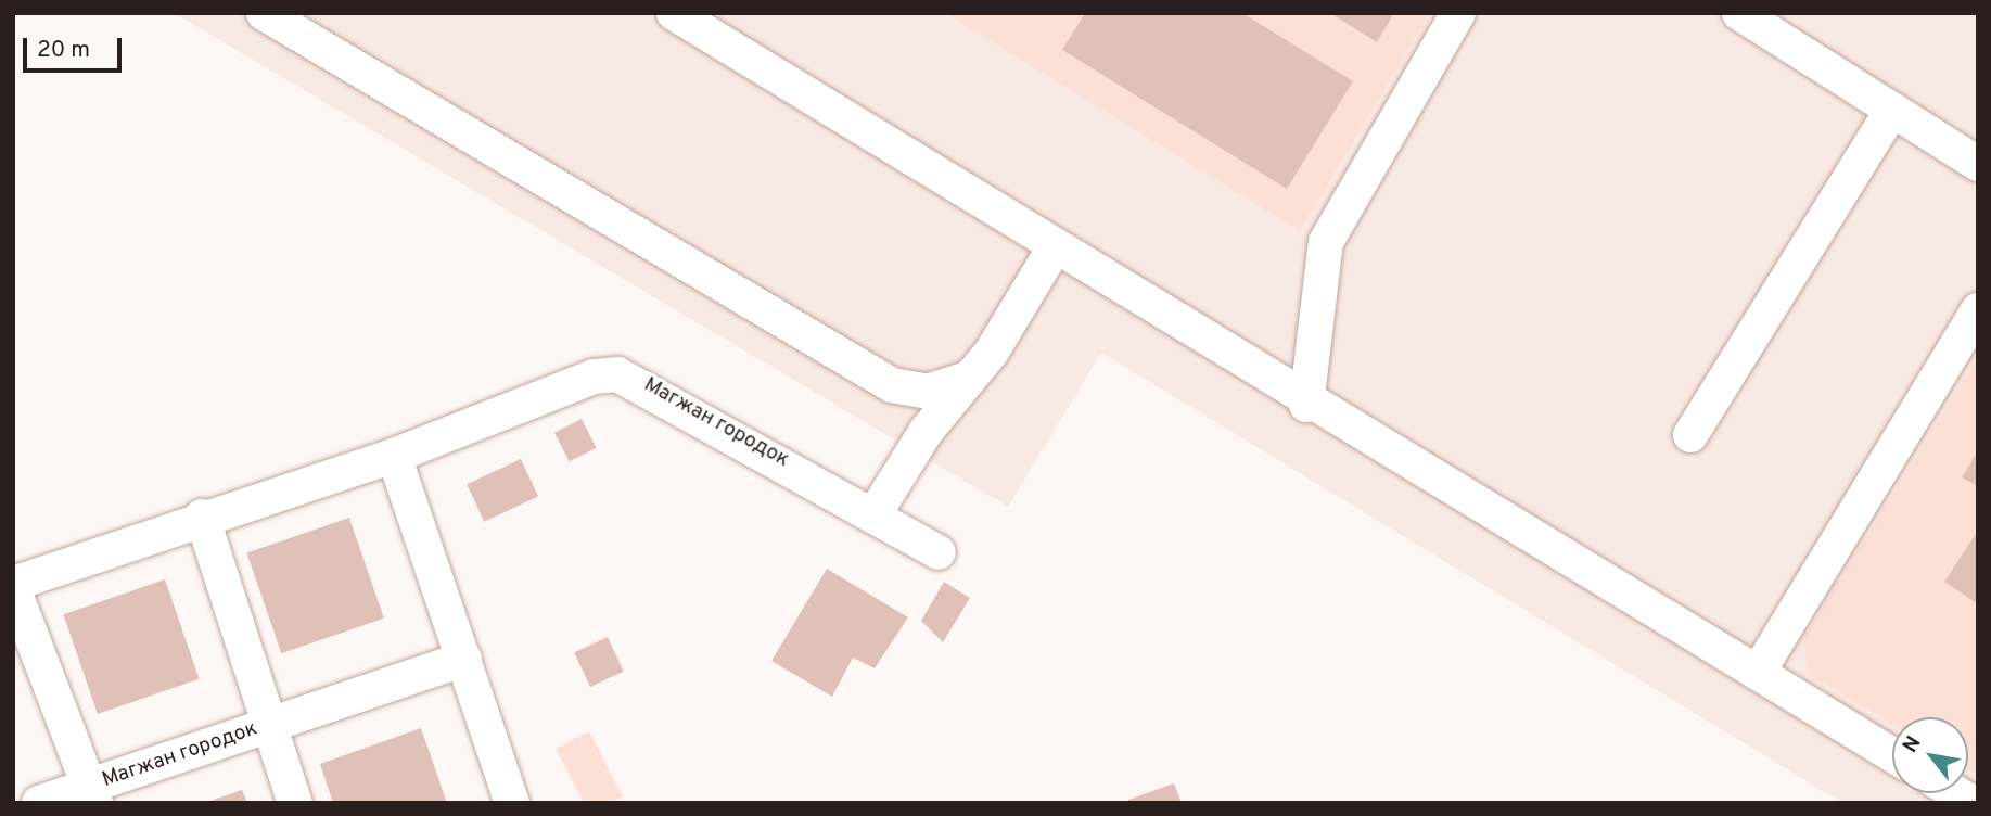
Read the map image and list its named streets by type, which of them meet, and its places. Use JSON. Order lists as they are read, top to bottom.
{
  "streets": {
    "street": ["Магжан городок"]
  },
  "scale_bar": "20 m",
  "north": "top left"
}
